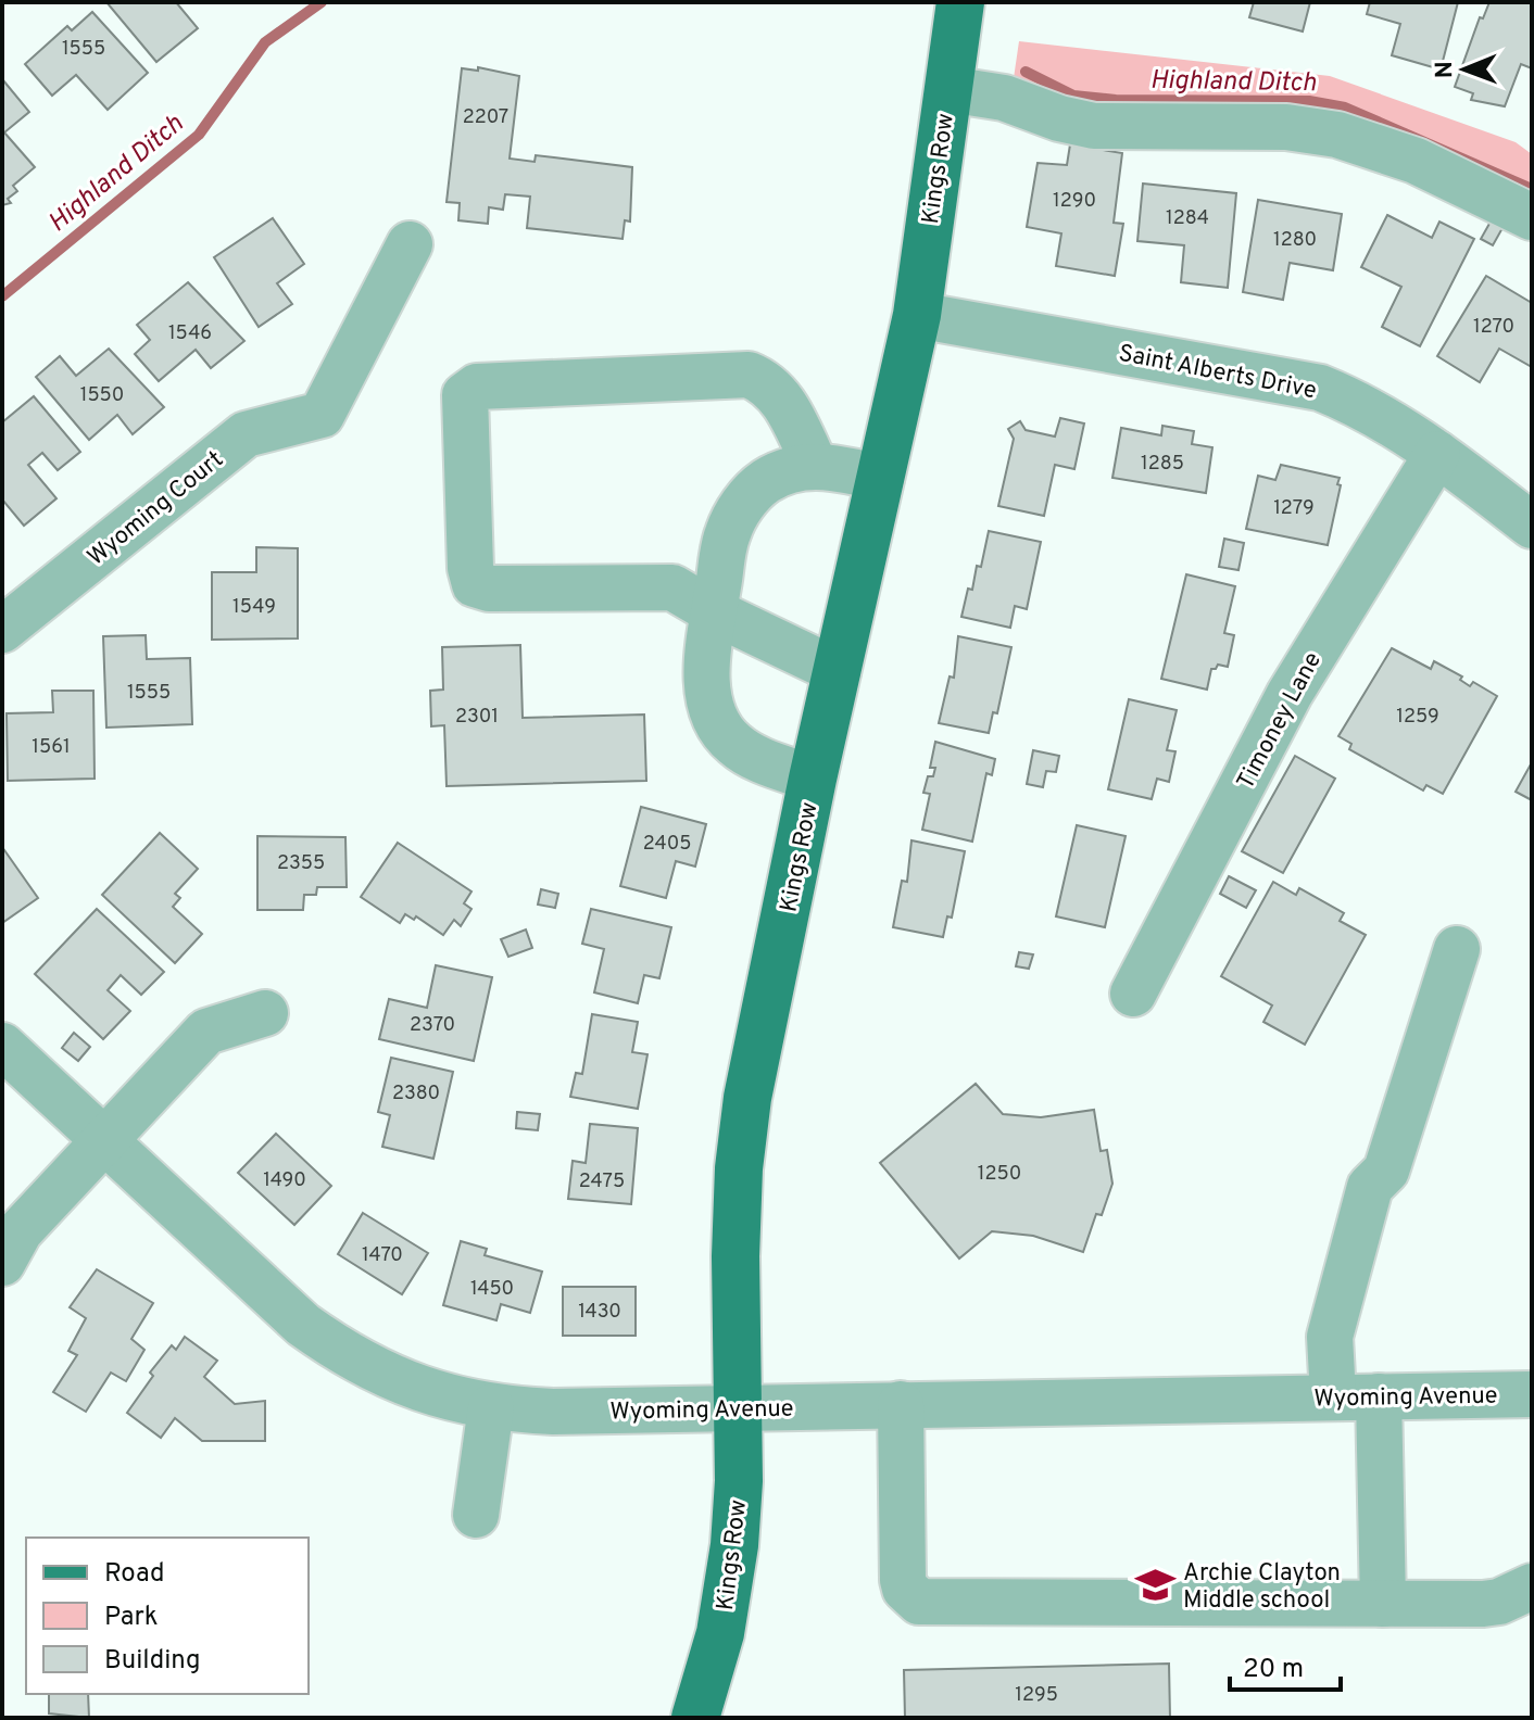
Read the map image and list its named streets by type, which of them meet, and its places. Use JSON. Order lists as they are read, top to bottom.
{
  "streets": {
    "main road": ["Kings Row"],
    "street": [
      "Saint Alberts Drive",
      "Wyoming Court",
      "Timoney Lane",
      "Wyoming Avenue"
    ]
  },
  "crossings": [
    ["Kings Row", "Saint Alberts Drive"],
    ["Kings Row", "Wyoming Avenue"],
    ["Saint Alberts Drive", "Timoney Lane"]
  ],
  "water": ["Highland Ditch"],
  "places": {
    "school or university": ["Archie Clayton Middle school"]
  },
  "house_numbers": [
    "1555",
    "2207",
    "1290",
    "1284",
    "1280",
    "1270",
    "1546",
    "1550",
    "1285",
    "1279",
    "1549",
    "1555",
    "2301",
    "1259",
    "1561",
    "2405",
    "2355",
    "2370",
    "2380",
    "1250",
    "1490",
    "2475",
    "1470",
    "1450",
    "1430",
    "1295"
  ],
  "legend": ["Road", "Park", "Building"],
  "scale_bar": "20 m",
  "north": "left"
}
